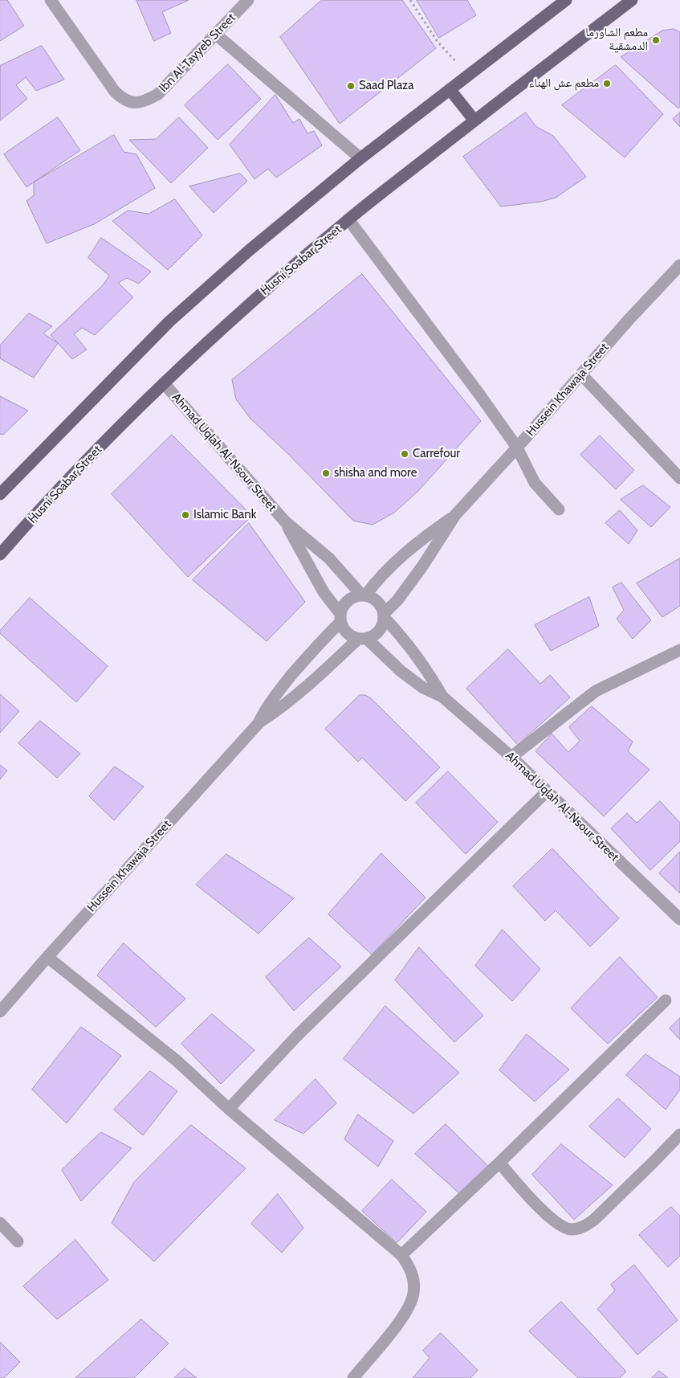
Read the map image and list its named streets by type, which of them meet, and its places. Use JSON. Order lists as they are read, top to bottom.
{
  "streets": {
    "main road": ["Husni Soabar Street"],
    "street": ["Ibn Al-Tayyeb Street", "Hussein Khawaja Street", "Ahmad Uqlah Al-Nsour Street"]
  },
  "crossings": [
    ["Husni Soabar Street", "Ahmad Uqlah Al-Nsour Street"],
    ["Hussein Khawaja Street", "Ahmad Uqlah Al-Nsour Street"]
  ],
  "places": [
    "مطعم الشاورما الدمشقية",
    "مطعم عش الهناء",
    "Saad Plaza",
    "Carrefour",
    "shisha and more",
    "Islamic Bank"
  ]
}
